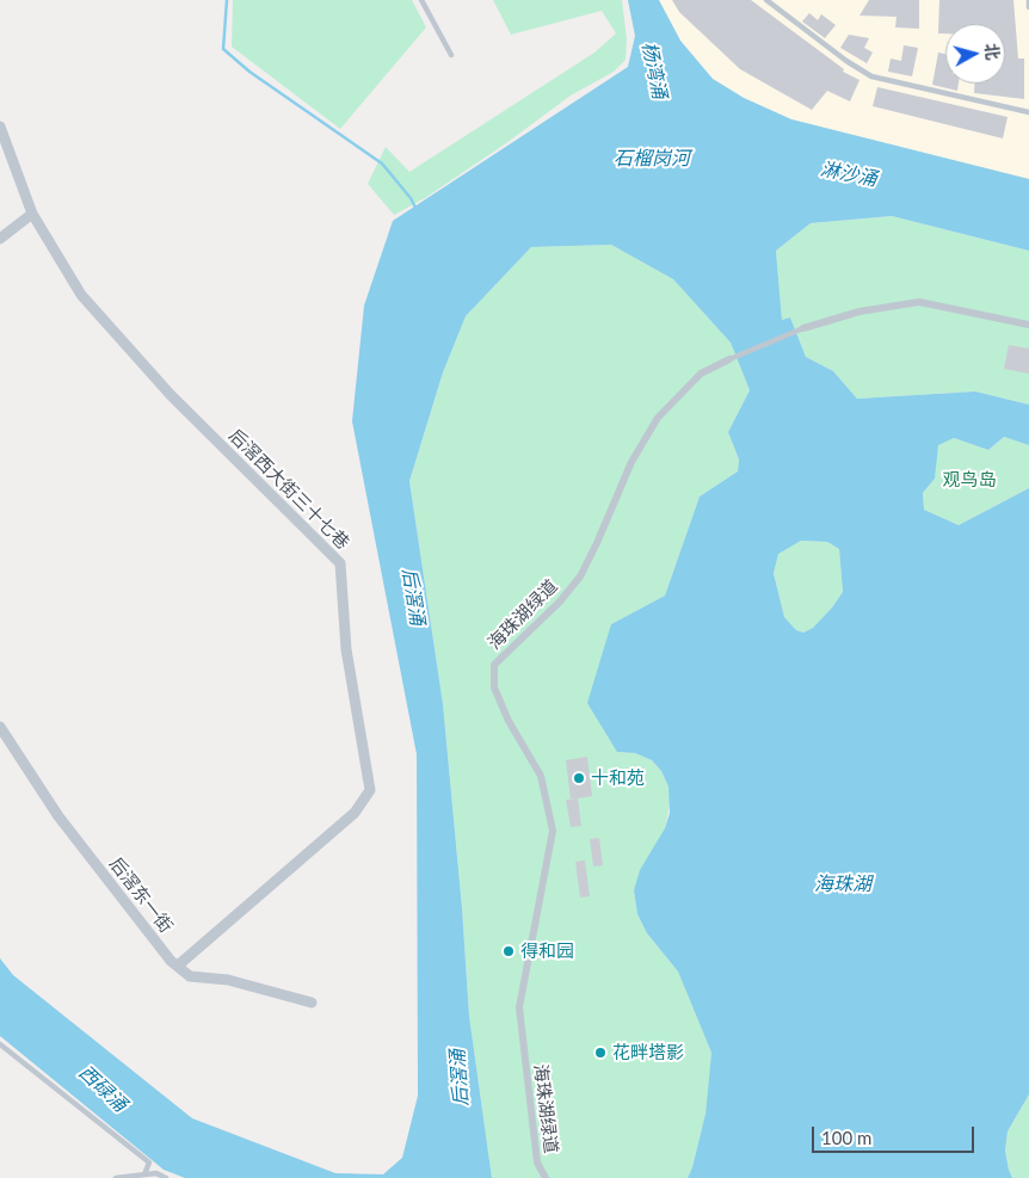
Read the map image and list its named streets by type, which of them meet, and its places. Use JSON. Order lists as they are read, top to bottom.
{
  "streets": {
    "street": ["后滘西大街三十七巷", "海珠湖绿道", "后滘东一街"]
  },
  "crossings": [
    ["后滘西大街三十七巷", "后滘东一街"]
  ],
  "water": [
    "杨湾涌",
    "石榴岗河",
    "淋沙涌",
    "后滘涌",
    "海珠湖",
    "西碌涌"
  ],
  "parks": ["观鸟岛"],
  "places": ["十和苑", "得和园", "花畔塔影"],
  "scale_bar": "100 m",
  "north": "right"
}
